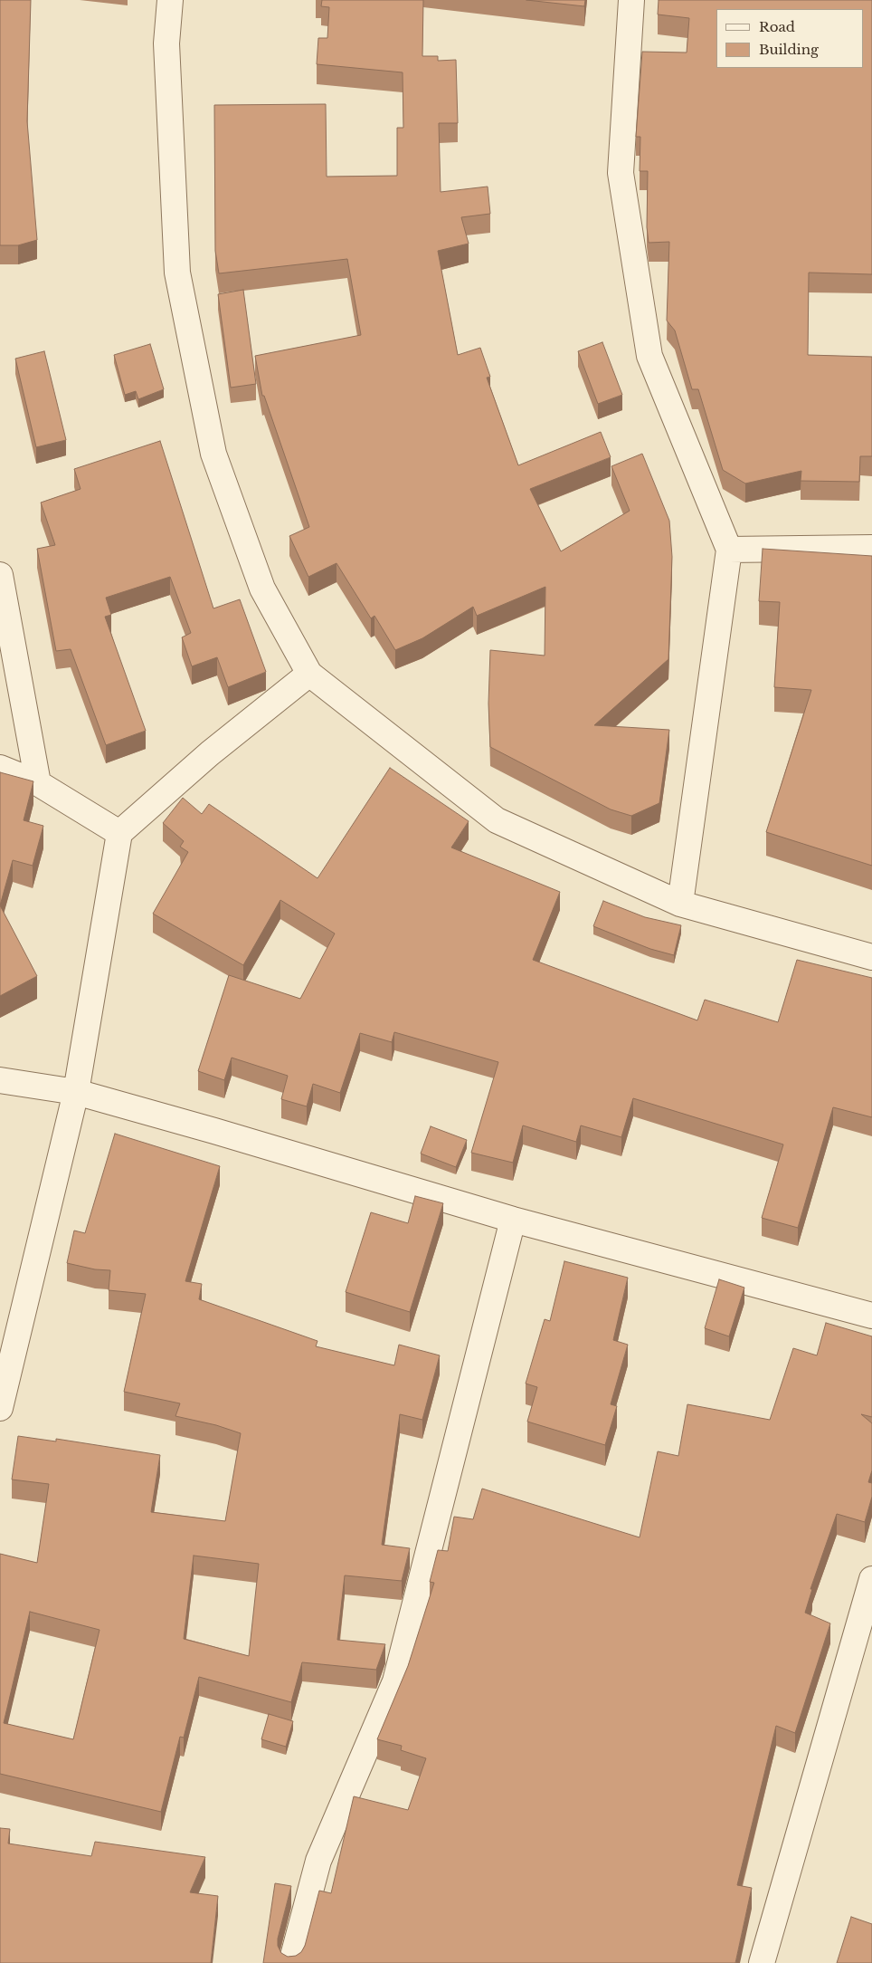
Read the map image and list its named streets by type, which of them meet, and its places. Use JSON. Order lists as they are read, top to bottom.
{
  "legend": ["Road", "Building"]
}
